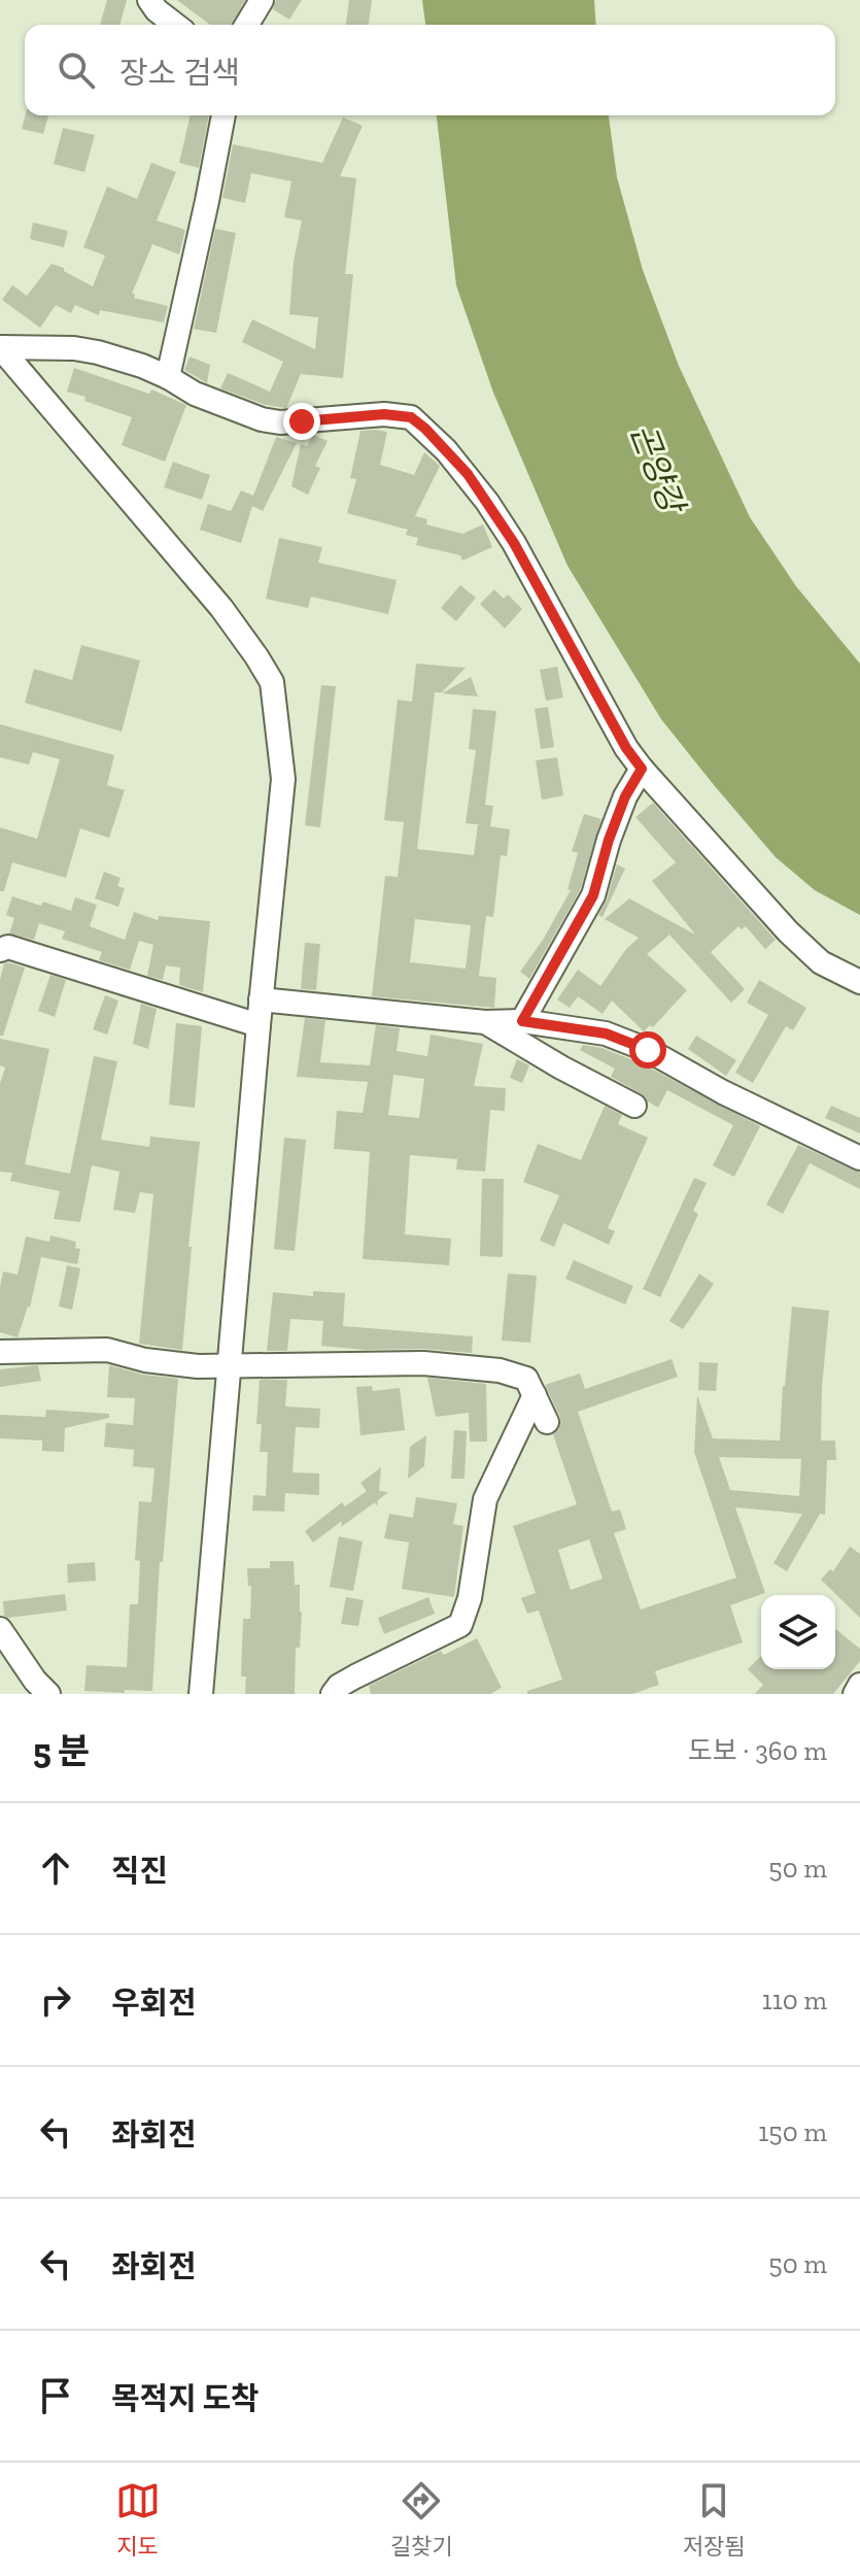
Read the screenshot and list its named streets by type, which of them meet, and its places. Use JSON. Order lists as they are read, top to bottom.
{
  "water": ["곤양강"],
  "page": {
    "search": "장소 검색",
    "heading": ["5 분", "도보 · 360 m"],
    "list": [
      ["직진", "50 m"],
      ["우회전", "110 m"],
      ["좌회전", "150 m"],
      ["좌회전", "50 m"],
      "목적지 도착"
    ],
    "nav": ["지도", "길찾기", "저장됨"]
  }
}
